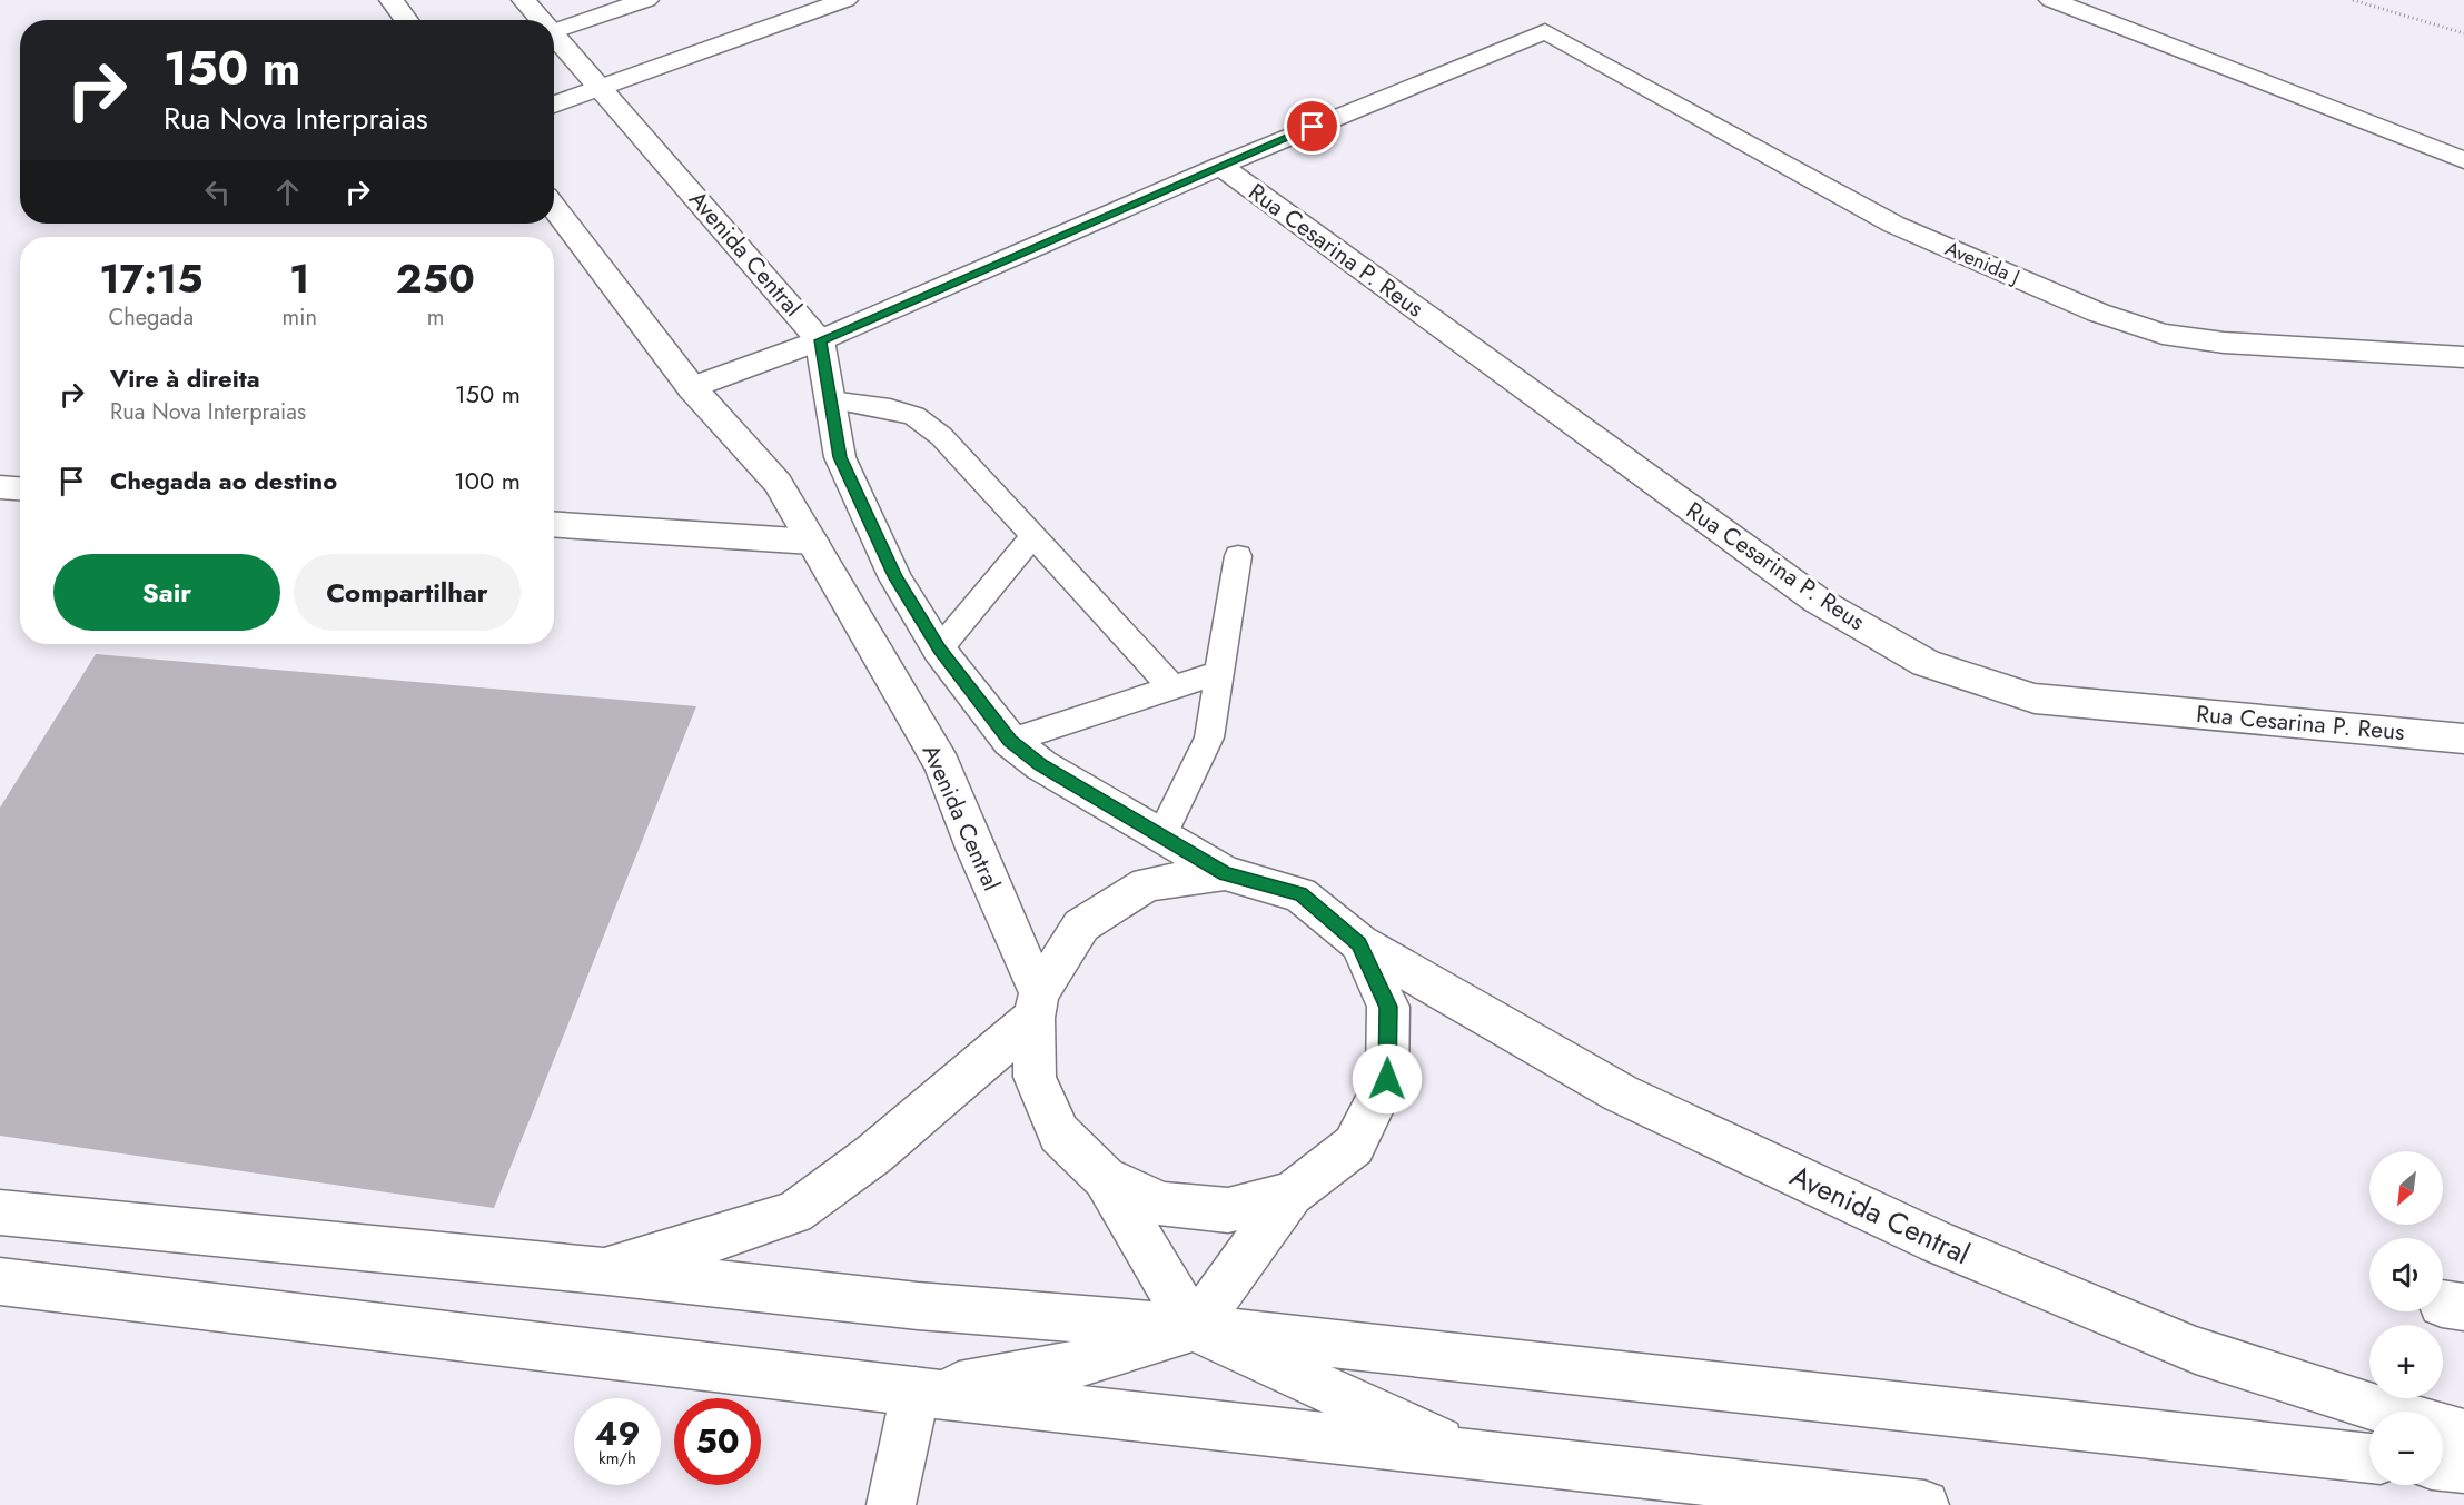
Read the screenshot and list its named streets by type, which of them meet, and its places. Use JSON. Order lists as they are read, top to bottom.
{
  "streets": {
    "main road": ["Rua Cesarina P. Reus", "Avenida Central", "Avenida J"]
  },
  "crossings": [
    ["Rua Cesarina P. Reus", "Avenida J"]
  ],
  "north": "bottom left",
  "page": {
    "turn": ["150 m", "Rua Nova Interpraias"],
    "eta": [
      "17:15",
      "Chegada",
      "1",
      "min",
      "250",
      "m"
    ],
    "list": [
      {
        "name": "Vire à direita",
        "note": "Rua Nova Interpraias",
        "value": "150 m"
      },
      {
        "name": "Chegada ao destino",
        "value": "100 m"
      }
    ],
    "buttons": ["Sair", "Compartilhar"],
    "map_buttons": ["+", "−"],
    "speed": "49 km/h",
    "limit": "50"
  }
}
